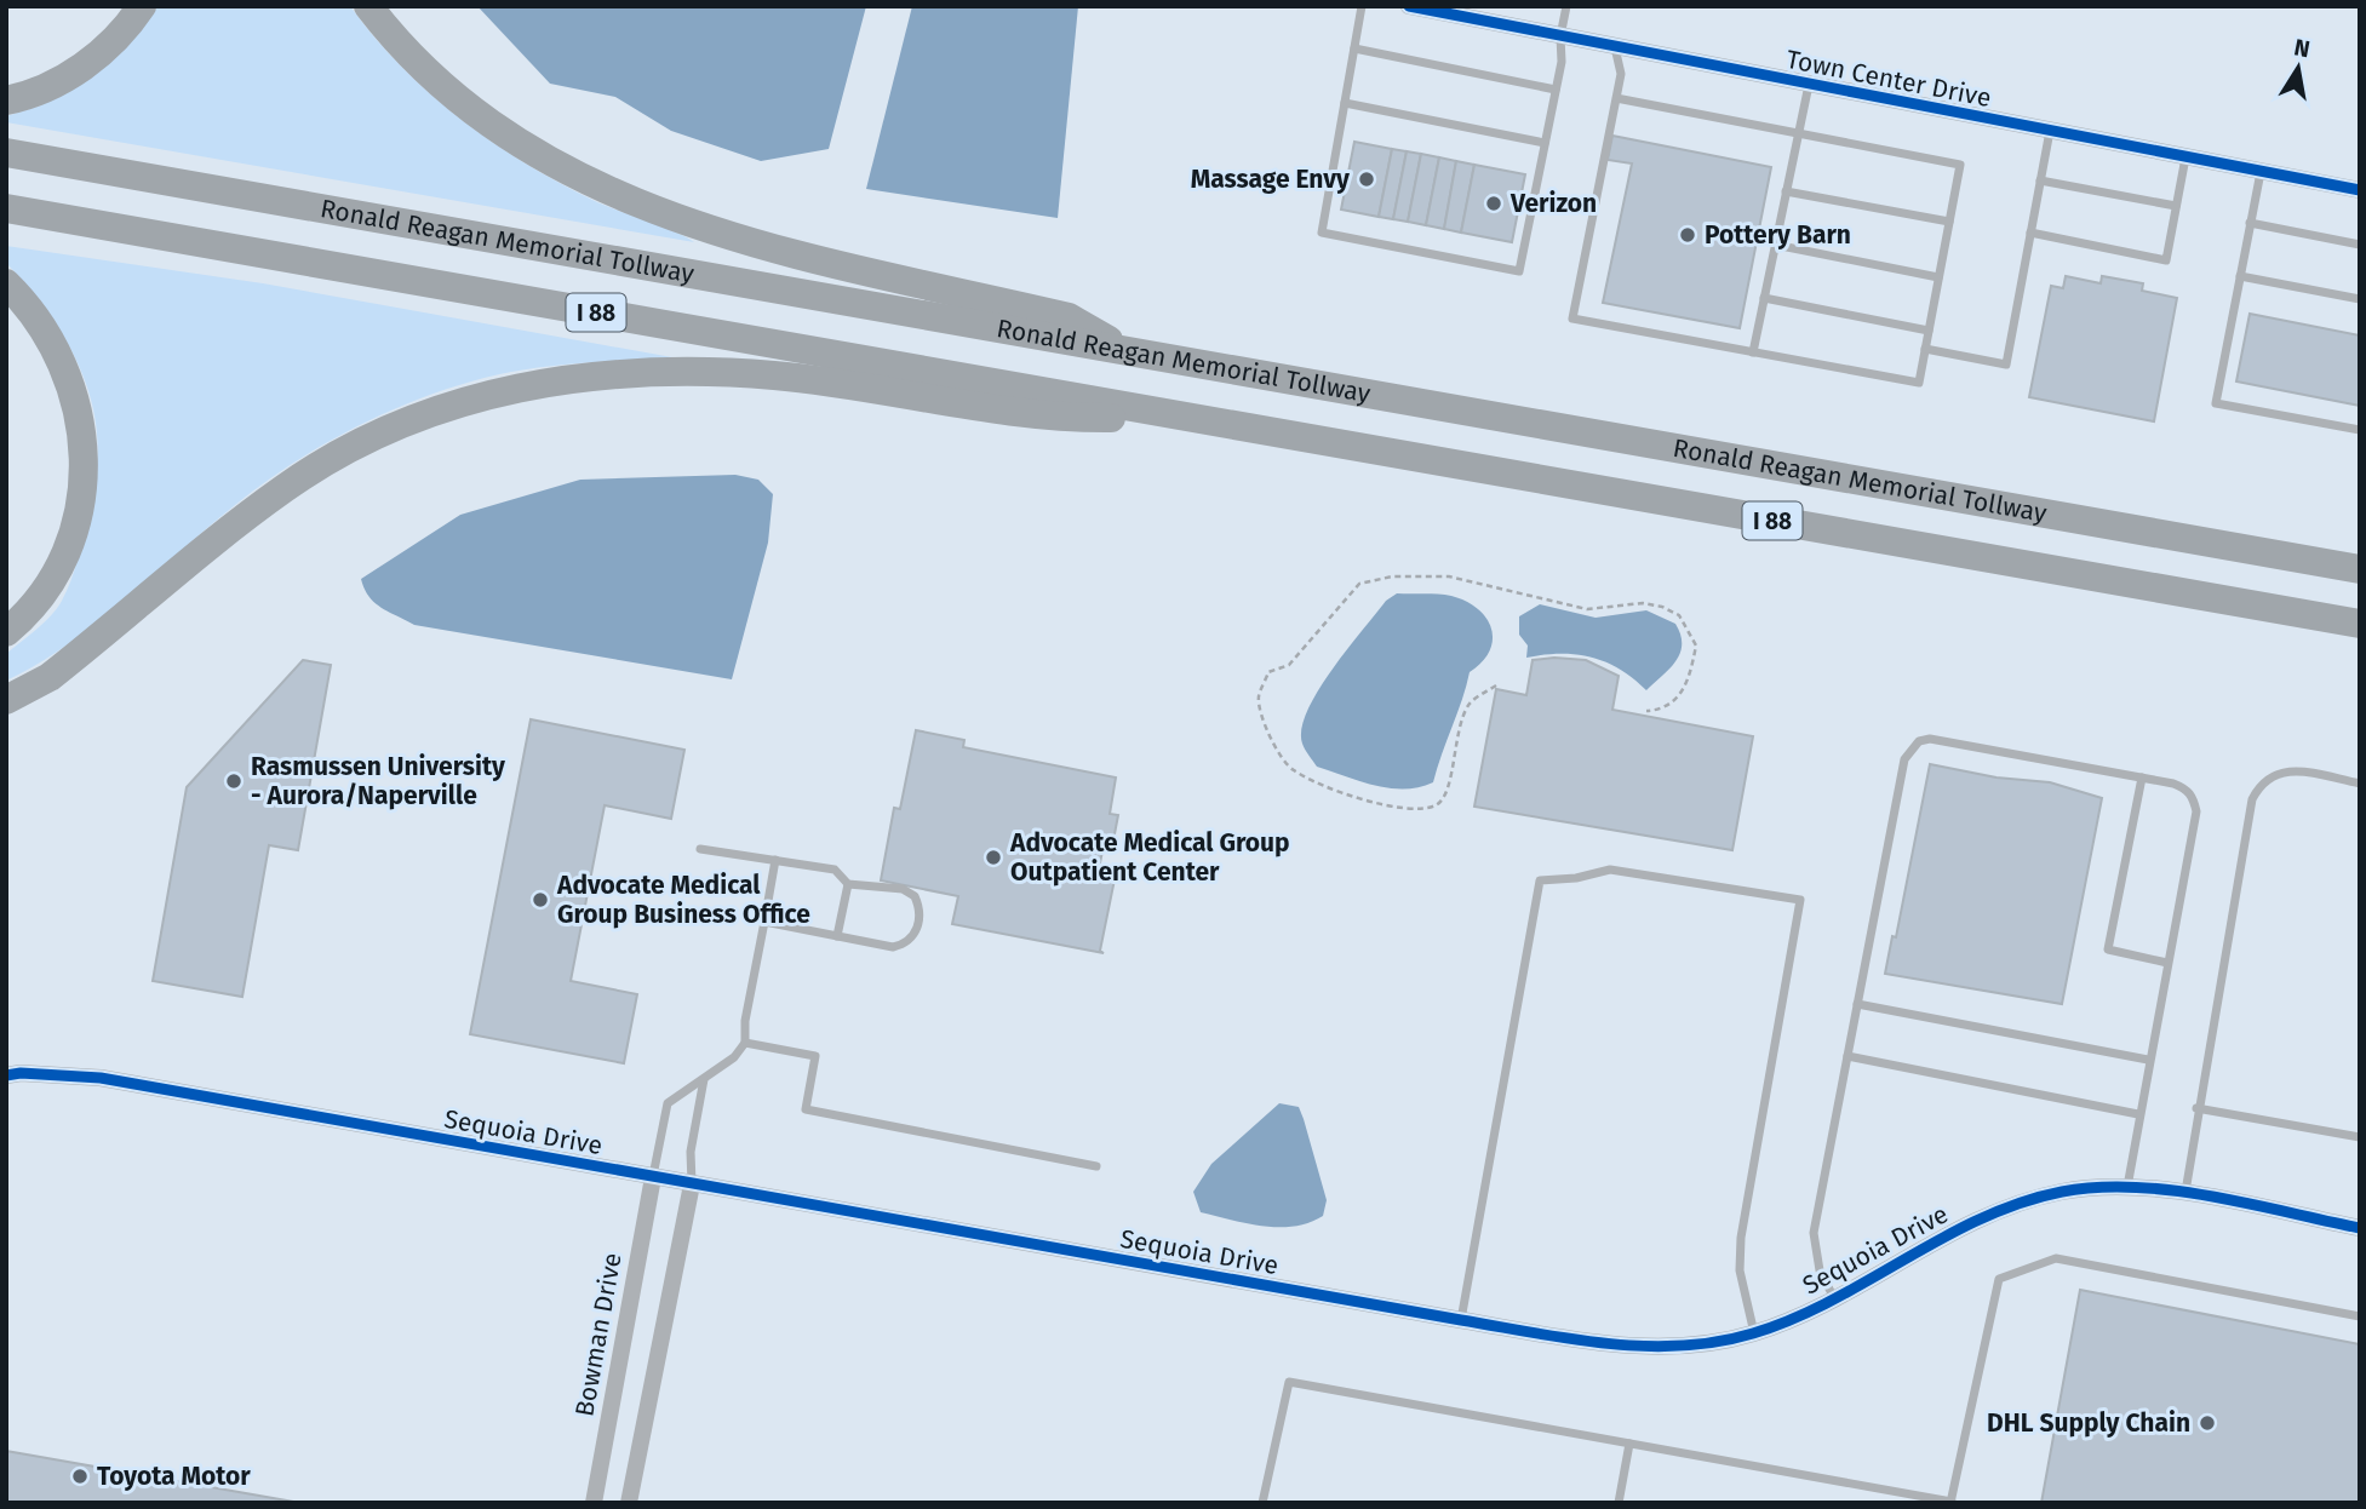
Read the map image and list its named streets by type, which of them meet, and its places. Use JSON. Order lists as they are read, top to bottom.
{
  "streets": {
    "highway": ["Ronald Reagan Memorial Tollway", "I 88"],
    "street": ["Town Center Drive", "Sequoia Drive", "Bowman Drive"]
  },
  "crossings": [
    ["Sequoia Drive", "Bowman Drive"]
  ],
  "places": [
    "Massage Envy",
    "Verizon",
    "Pottery Barn",
    "Rasmussen University - Aurora/Naperville",
    "Advocate Medical Group Outpatient Center",
    "Advocate Medical Group Business Office",
    "DHL Supply Chain",
    "Toyota Motor"
  ],
  "north": "top"
}
